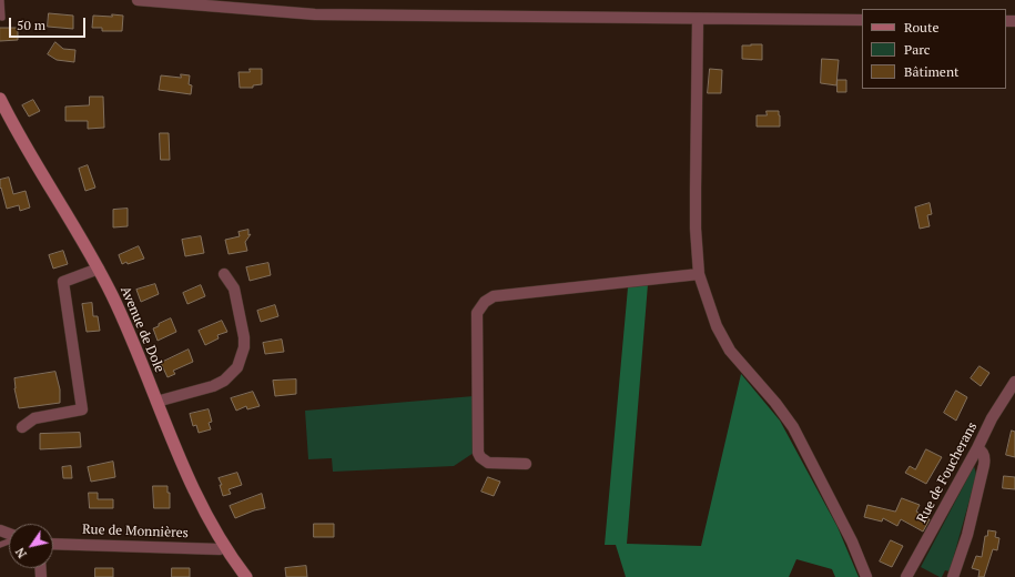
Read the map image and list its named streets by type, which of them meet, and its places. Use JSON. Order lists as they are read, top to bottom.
{
  "streets": {
    "main road": ["Avenue de Dole"],
    "street": ["Rue de Foucherans", "Rue de Monnières"]
  },
  "crossings": [
    ["Avenue de Dole", "Rue de Monnières"]
  ],
  "legend": ["Route", "Parc", "Bâtiment"],
  "scale_bar": "50 m",
  "north": "bottom left"
}
